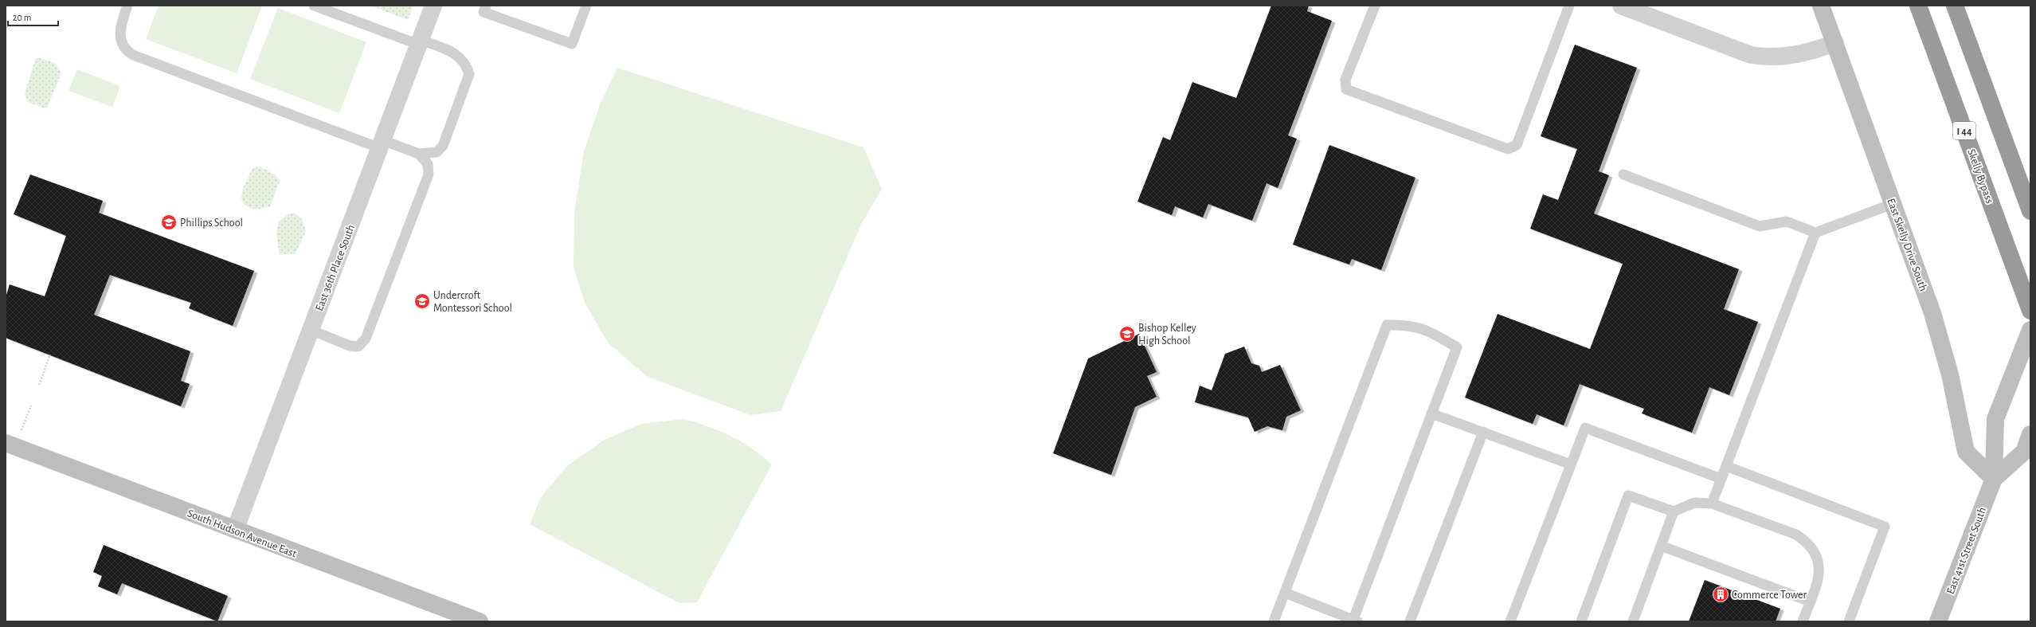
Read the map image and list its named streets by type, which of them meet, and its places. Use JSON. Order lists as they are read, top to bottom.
{
  "streets": {
    "highway": ["I 44", "Skelly Bypass"],
    "main road": ["East Skelly Drive South", "South Hudson Avenue East", "East 41st Street South"],
    "street": ["East 36th Place South"]
  },
  "crossings": [
    ["East Skelly Drive South", "East 41st Street South"],
    ["East 36th Place South", "South Hudson Avenue East"]
  ],
  "places": {
    "school or university": ["Phillips School", "Undercroft Montessori School", "Bishop Kelley High School"],
    "building": ["Commerce Tower"]
  },
  "scale_bar": "20 m"
}
